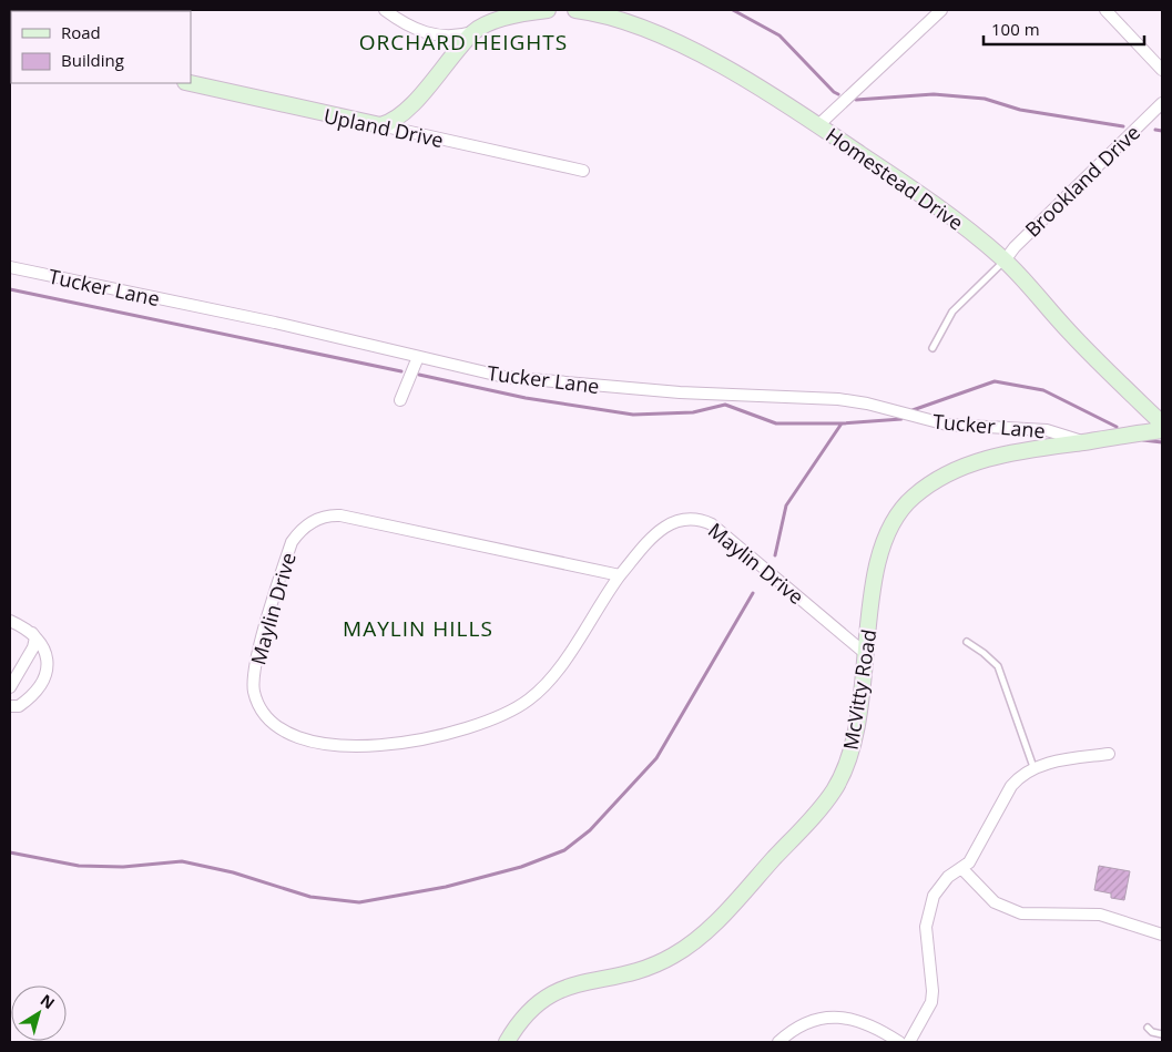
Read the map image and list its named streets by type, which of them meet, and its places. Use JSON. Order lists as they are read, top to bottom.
{
  "streets": {
    "street": [
      "Upland Drive",
      "Homestead Drive",
      "Brookland Drive",
      "Tucker Lane",
      "Maylin Drive",
      "McVitty Road"
    ]
  },
  "crossings": [
    ["Homestead Drive", "Brookland Drive"],
    ["Tucker Lane", "McVitty Road"],
    ["Maylin Drive", "McVitty Road"]
  ],
  "districts": ["ORCHARD HEIGHTS", "MAYLIN HILLS"],
  "legend": ["Road", "Building"],
  "scale_bar": "100 m",
  "north": "top right"
}
